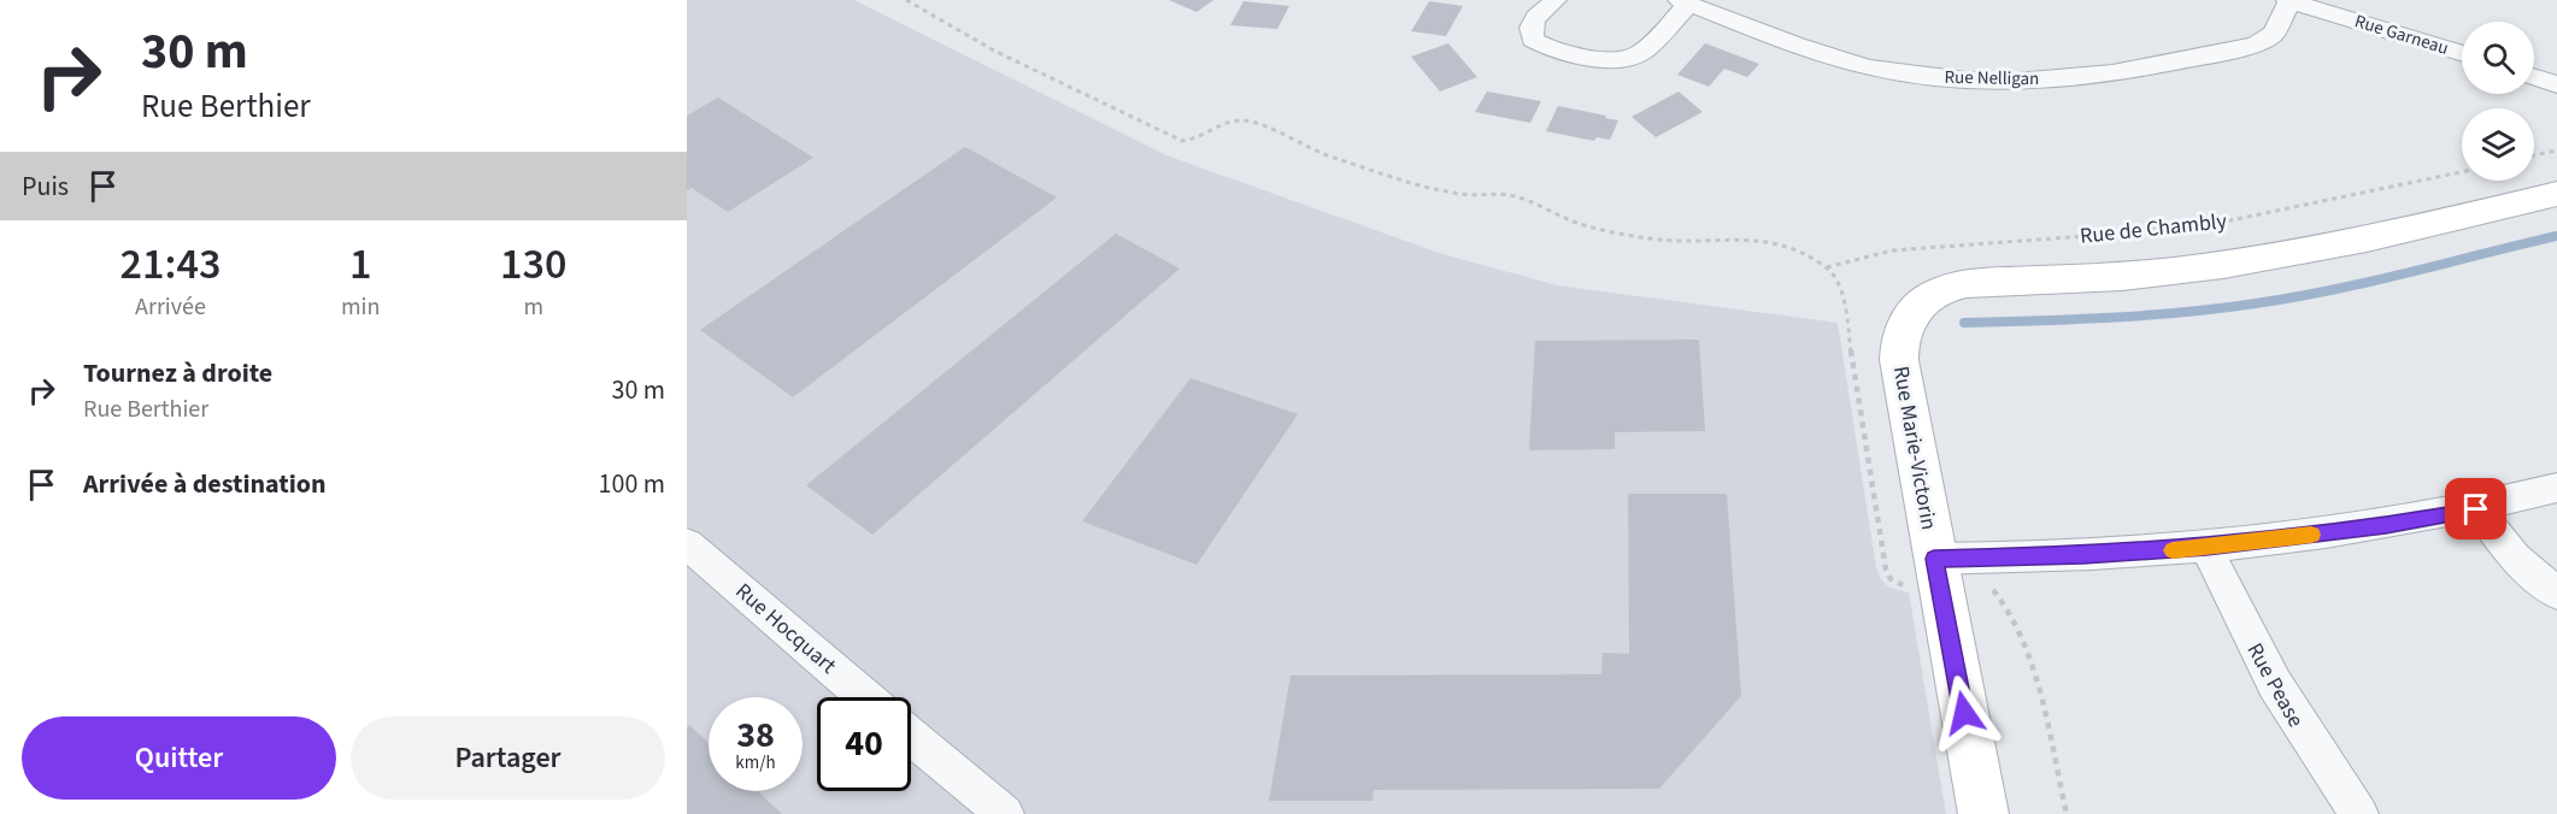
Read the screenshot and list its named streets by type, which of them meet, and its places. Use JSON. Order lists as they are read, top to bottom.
{
  "streets": {
    "street": [
      "Rue Garneau",
      "Rue Nelligan",
      "Rue de Chambly",
      "Rue Marie-Victorin",
      "Rue Hocquart",
      "Rue Pease"
    ]
  },
  "crossings": [
    ["Rue Garneau", "Rue Nelligan"],
    ["Rue de Chambly", "Rue Marie-Victorin"]
  ],
  "page": {
    "turn": ["30 m", "Rue Berthier"],
    "then": "Puis",
    "eta": [
      "21:43",
      "Arrivée",
      "1",
      "min",
      "130",
      "m"
    ],
    "list": [
      {
        "name": "Tournez à droite",
        "note": "Rue Berthier",
        "value": "30 m"
      },
      {
        "name": "Arrivée à destination",
        "value": "100 m"
      }
    ],
    "speed": "38 km/h",
    "limit": "40",
    "buttons": ["Quitter", "Partager"]
  }
}
